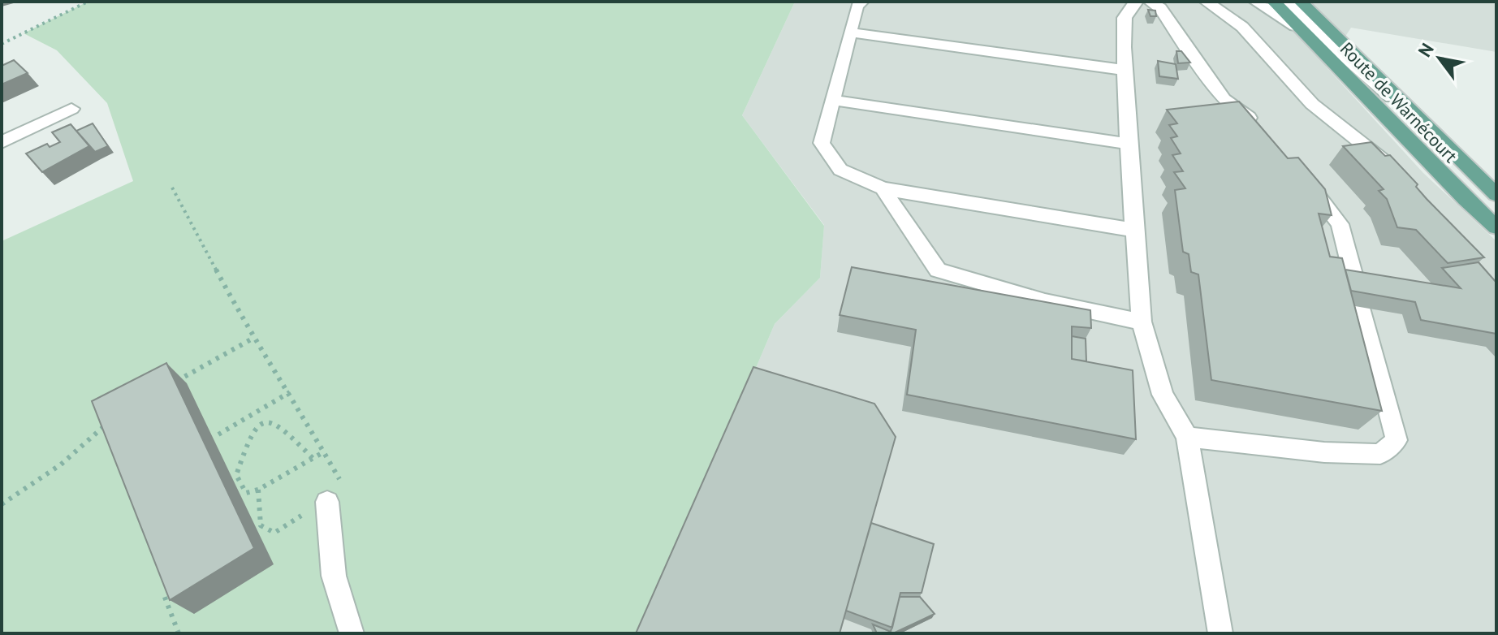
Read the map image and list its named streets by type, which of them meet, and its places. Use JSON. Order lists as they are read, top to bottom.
{
  "streets": {
    "main road": ["Route de Warnécourt"]
  },
  "north": "top left"
}
